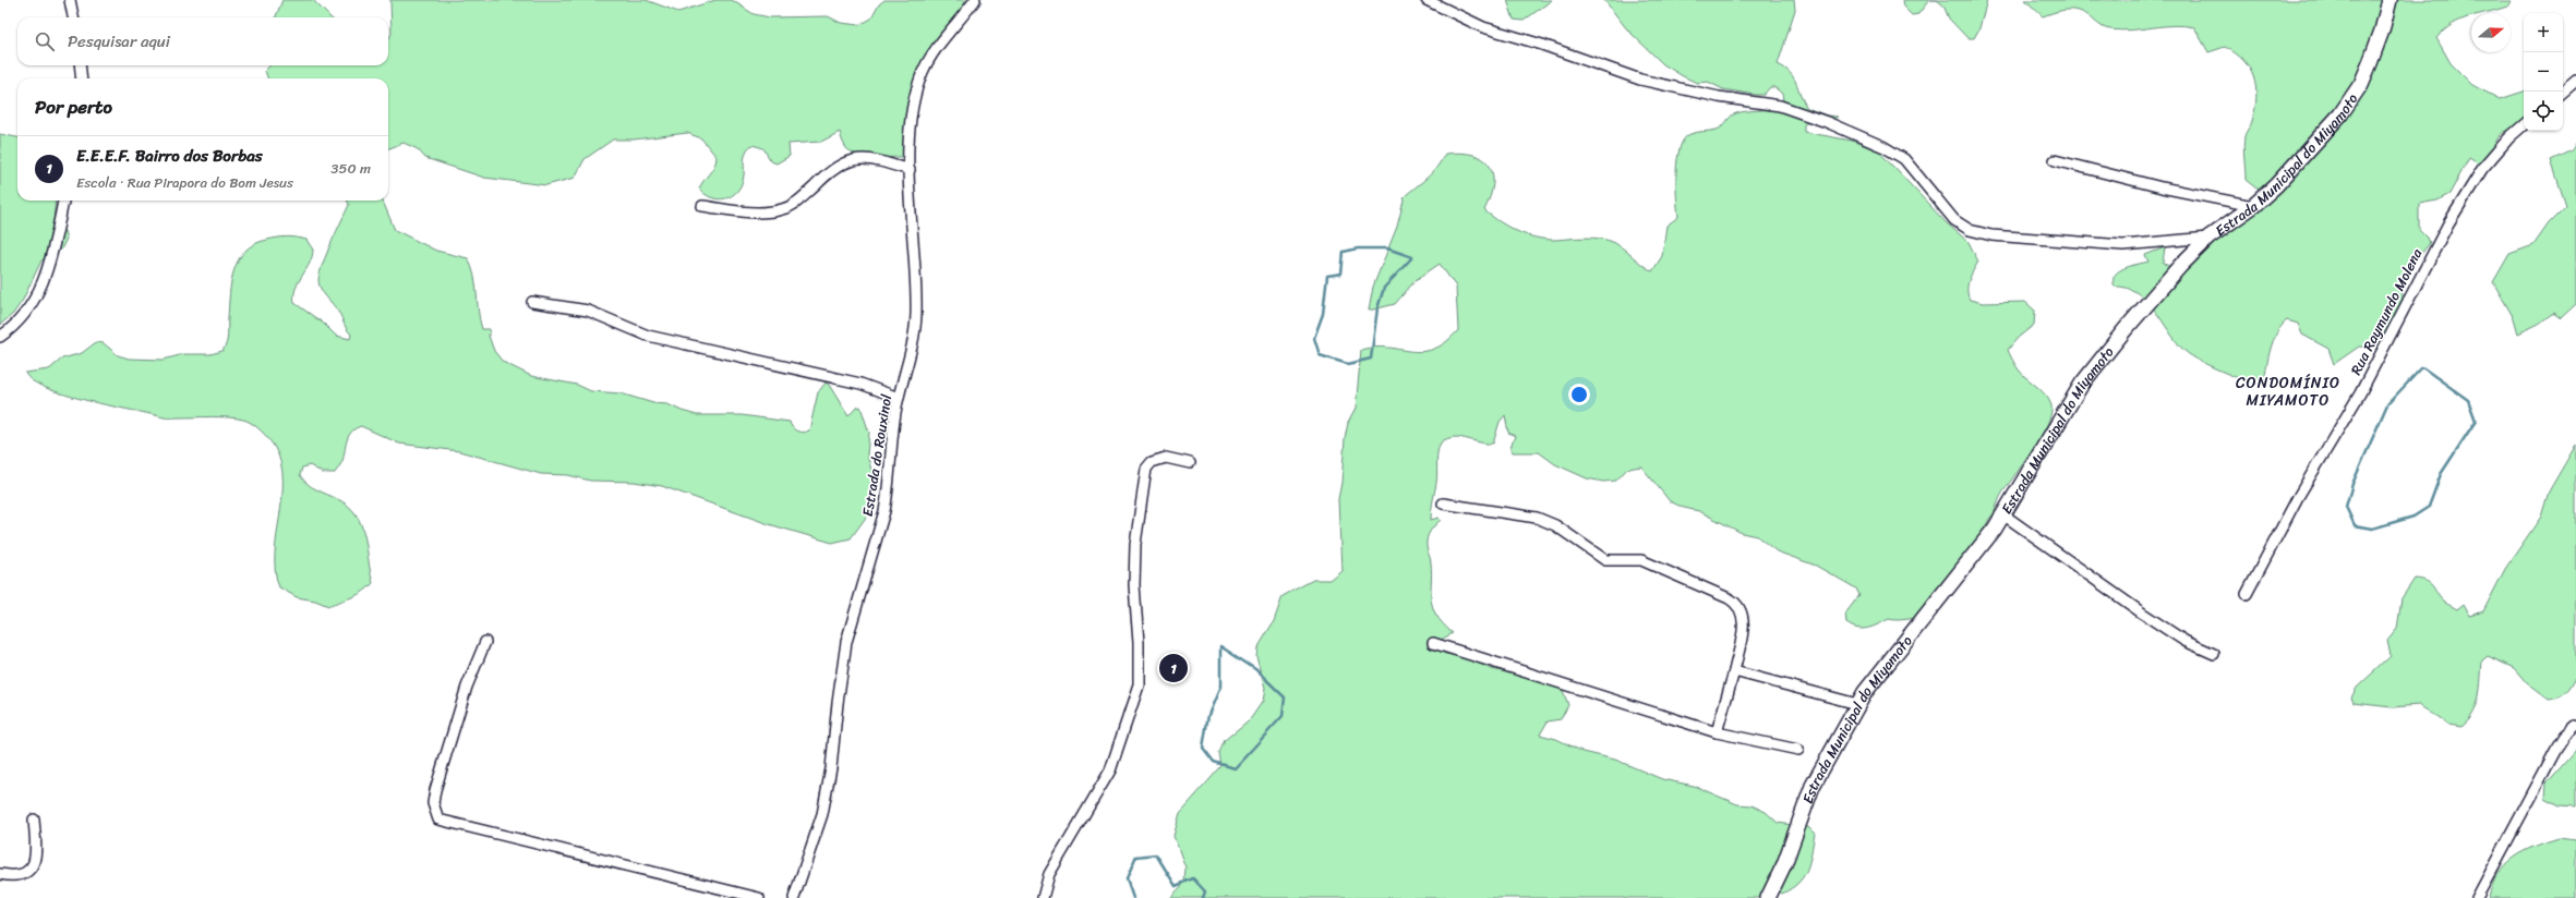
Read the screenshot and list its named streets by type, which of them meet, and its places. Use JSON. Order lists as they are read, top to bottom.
{
  "streets": {
    "street": ["Estrada Municipal do Miyamoto", "Rua Raymundo Molena", "Estrada do Rouxinol"]
  },
  "districts": ["CONDOMÍNIO MIYAMOTO"],
  "north": "right",
  "page": {
    "map_buttons": ["+", "−"],
    "search": "Pesquisar aqui",
    "heading": "Por perto",
    "list": [
      {
        "mark": "1",
        "name": "E.E.E.F. Bairro dos Borbas",
        "note": "Escola · Rua Pirapora do Bom Jesus",
        "value": "350 m"
      }
    ],
    "pins": "1"
  }
}
